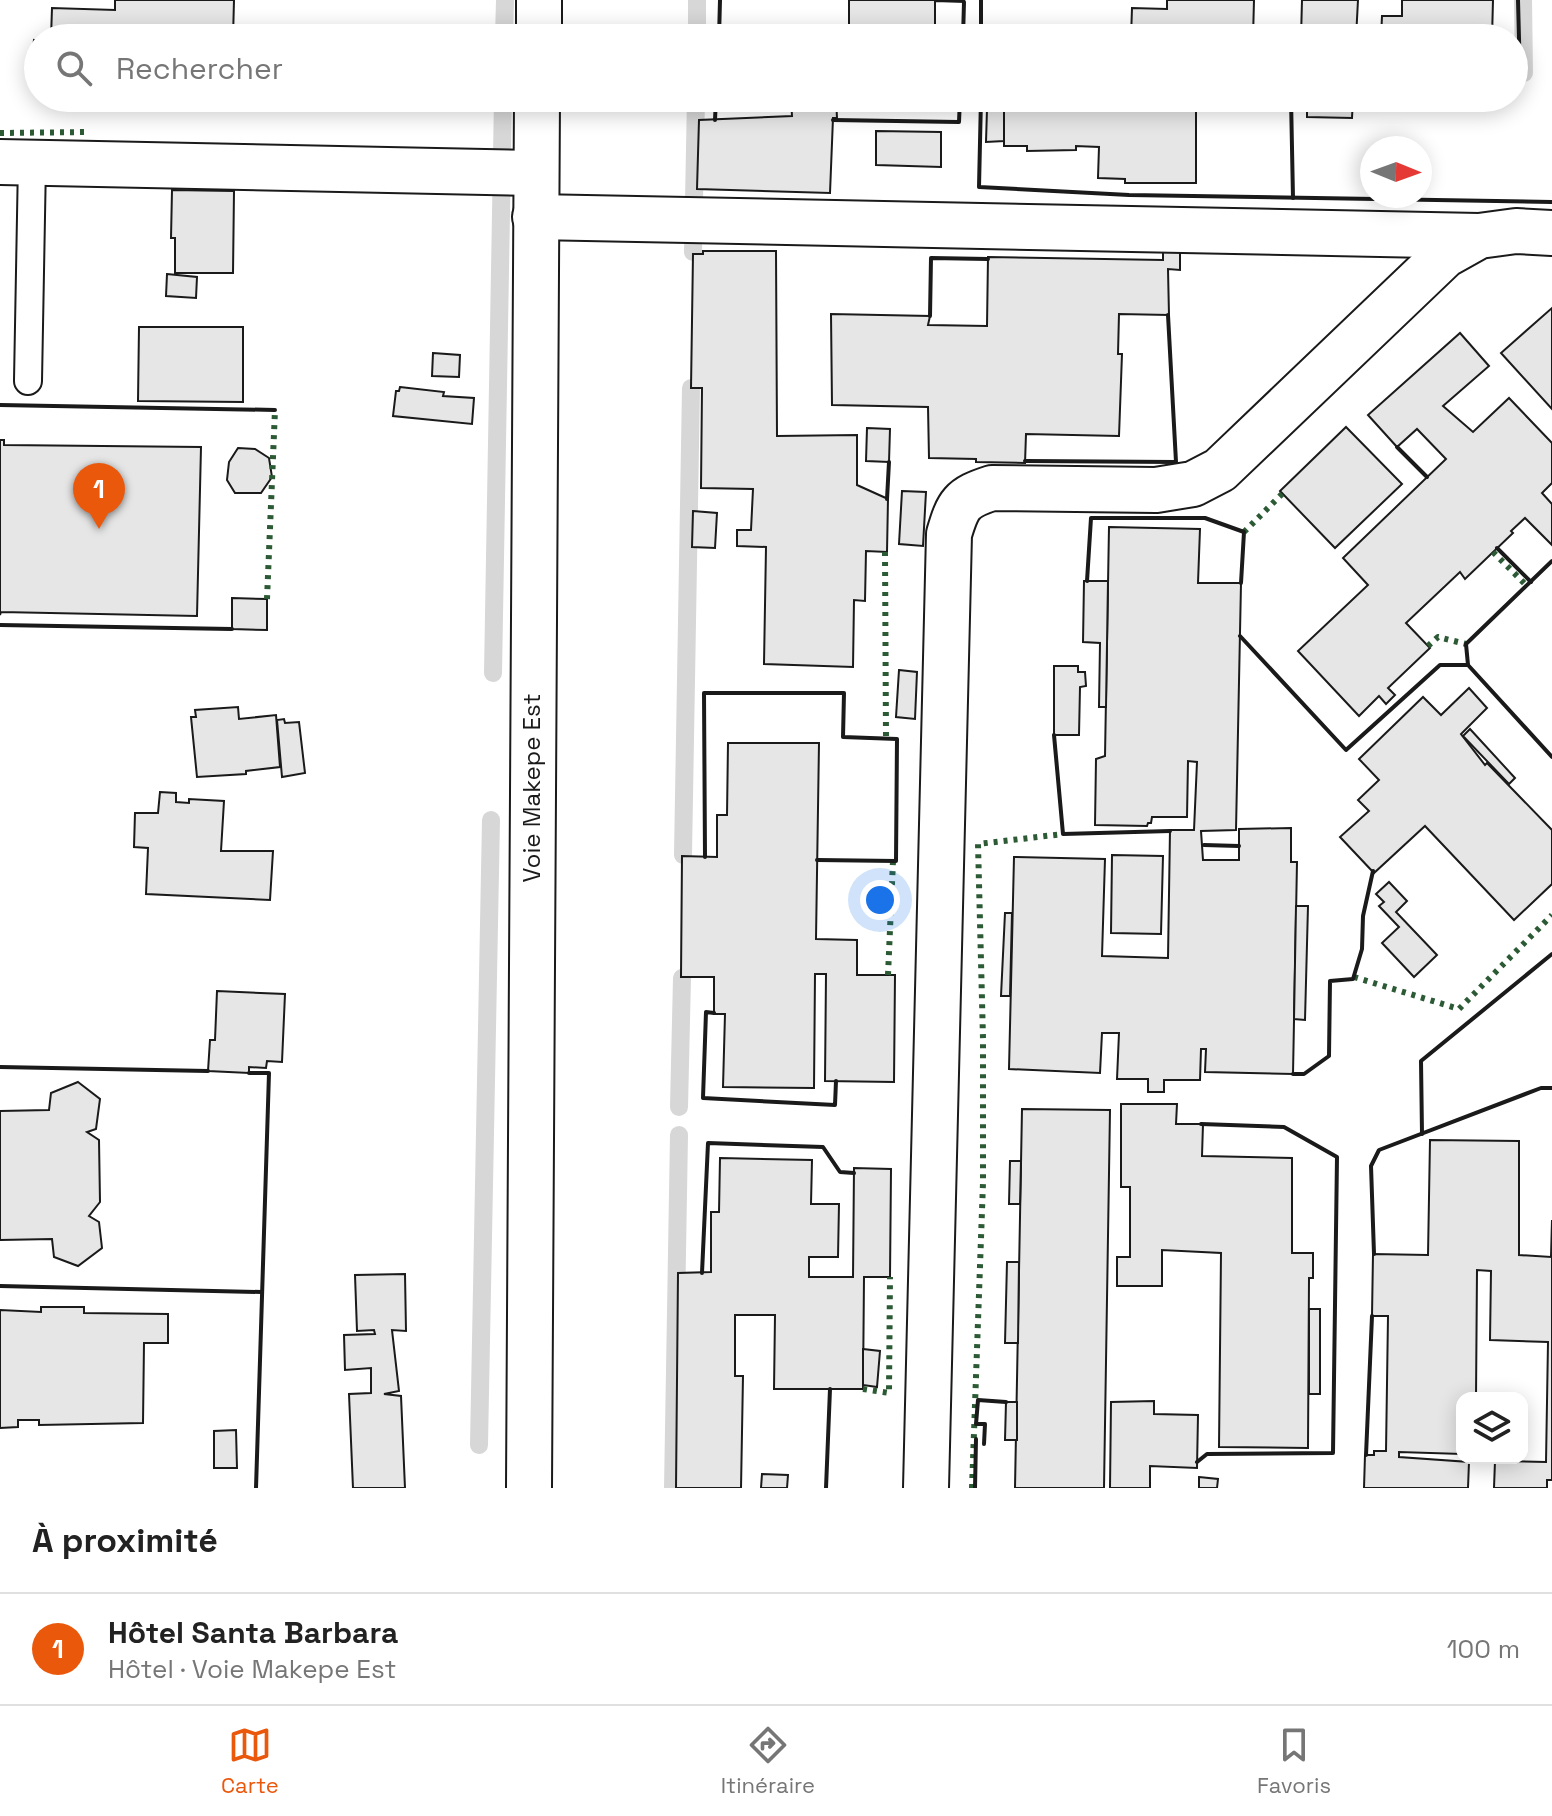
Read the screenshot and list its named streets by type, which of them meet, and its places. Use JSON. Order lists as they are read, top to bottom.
{
  "streets": {
    "street": ["Voie Makepe Est"]
  },
  "north": "right",
  "page": {
    "search": "Rechercher",
    "pins": "1",
    "heading": "À proximité",
    "list": [
      {
        "mark": "1",
        "name": "Hôtel Santa Barbara",
        "note": "Hôtel · Voie Makepe Est",
        "value": "100 m"
      }
    ],
    "nav": ["Carte", "Itinéraire", "Favoris"]
  }
}
